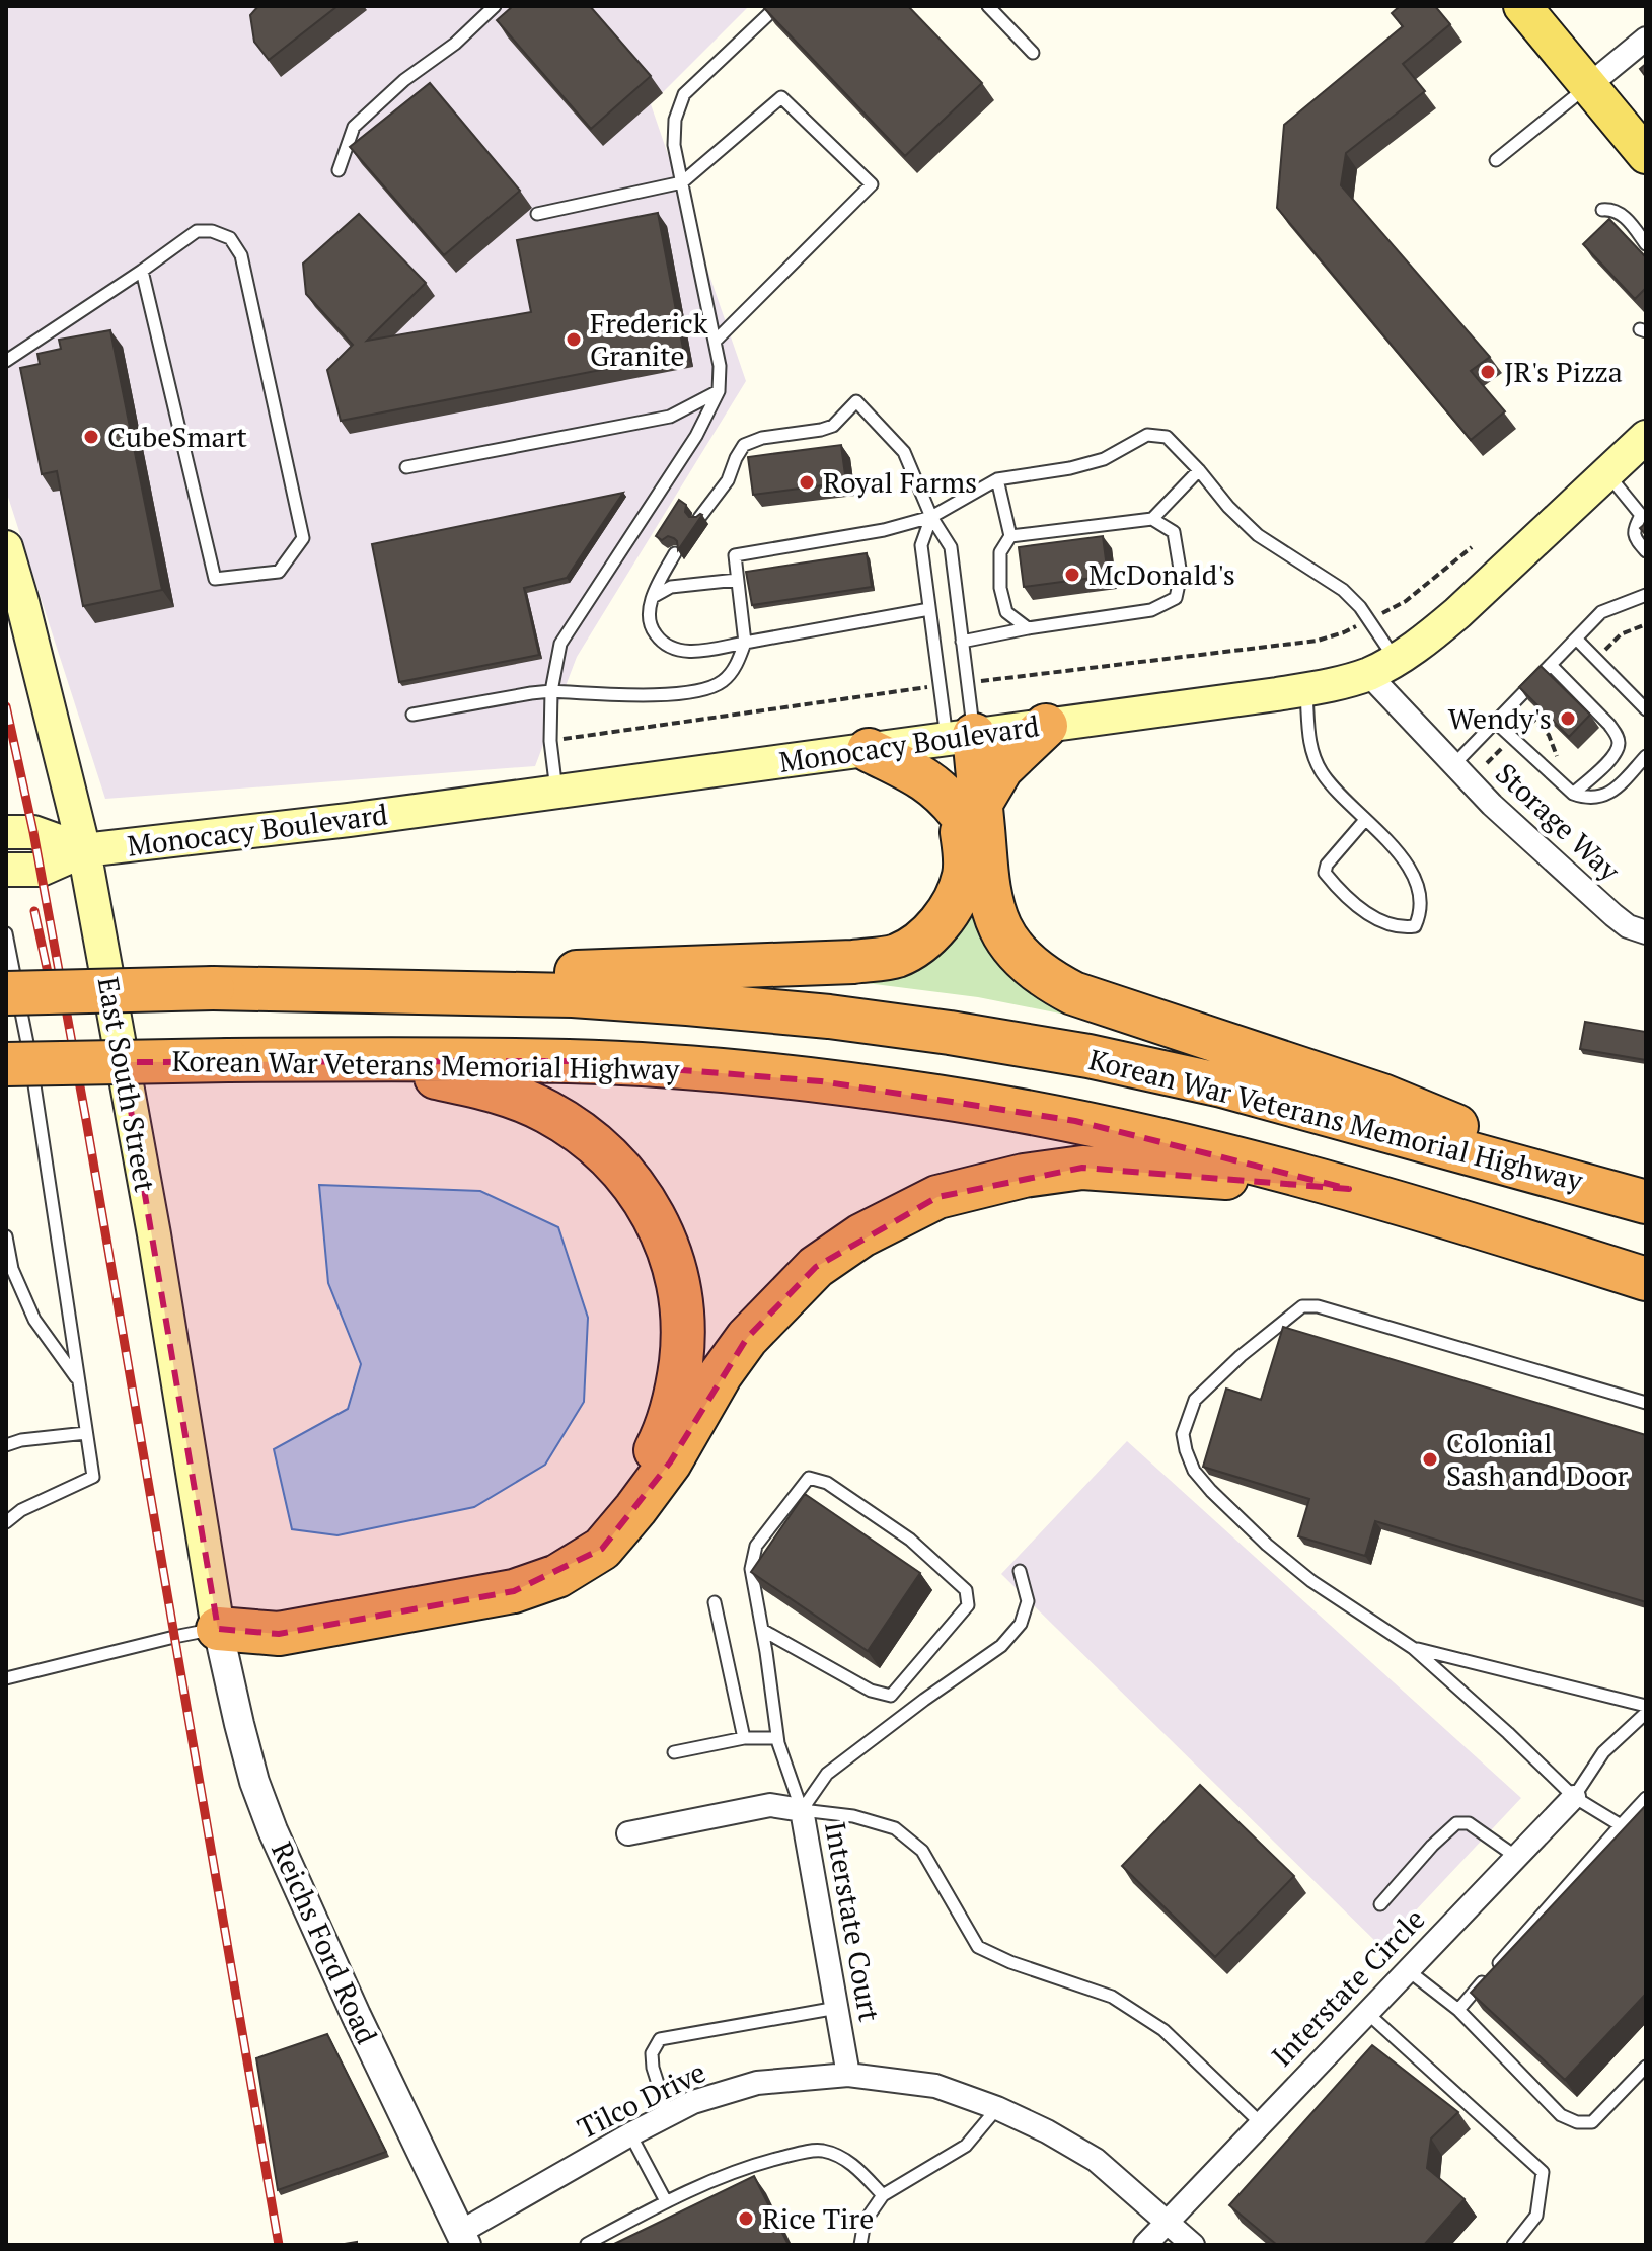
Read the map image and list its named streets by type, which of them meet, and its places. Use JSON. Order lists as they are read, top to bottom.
{
  "streets": {
    "highway": ["Korean War Veterans Memorial Highway"],
    "main road": ["Monocacy Boulevard", "East South Street"],
    "street": [
      "Storage Way",
      "Interstate Court",
      "Reichs Ford Road",
      "Interstate Circle",
      "Tilco Drive"
    ]
  },
  "crossings": [
    ["Monocacy Boulevard", "Storage Way"],
    ["Monocacy Boulevard", "East South Street"],
    ["East South Street", "Reichs Ford Road"],
    ["Interstate Court", "Tilco Drive"],
    ["Reichs Ford Road", "Tilco Drive"],
    ["Interstate Circle", "Tilco Drive"]
  ],
  "places": [
    "Frederick Granite",
    "JR's Pizza",
    "CubeSmart",
    "Royal Farms",
    "McDonald's",
    "Wendy's",
    "Colonial Sash and Door",
    "Rice Tire"
  ]
}
